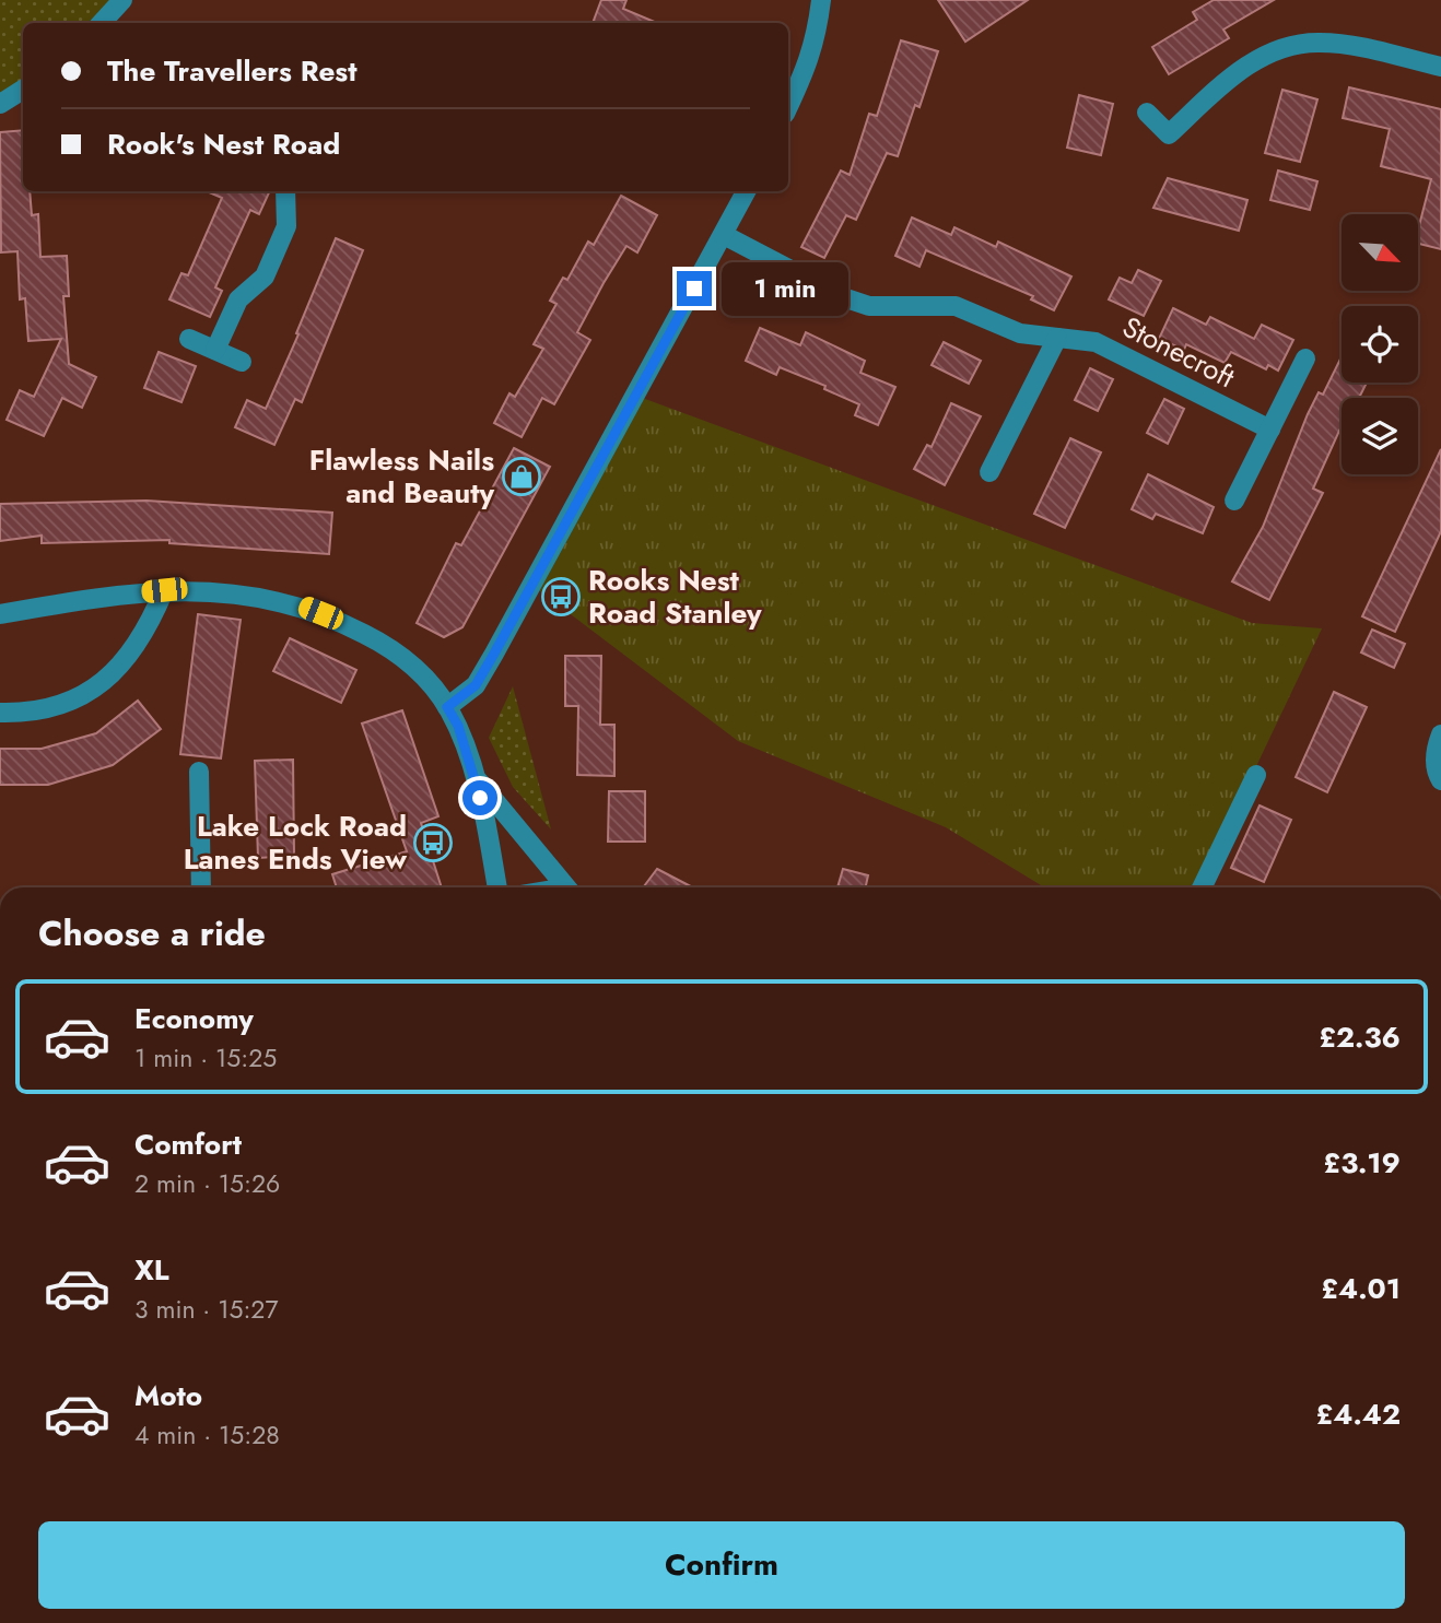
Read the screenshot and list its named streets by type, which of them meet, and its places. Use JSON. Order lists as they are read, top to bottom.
{
  "streets": {
    "street": ["Stonecroft"]
  },
  "places": {
    "shop": ["Flawless Nails and Beauty"],
    "bus stop": ["Rooks Nest Road Stanley", "Lake Lock Road Lanes Ends View"]
  },
  "north": "bottom right",
  "page": {
    "banner": ["The Travellers Rest", "Rook's Nest Road"],
    "bubble": "1 min",
    "heading": "Choose a ride",
    "list": [
      {
        "name": "Economy",
        "note": "1 min · 15:25",
        "value": "£2.36"
      },
      {
        "name": "Comfort",
        "note": "2 min · 15:26",
        "value": "£3.19"
      },
      {
        "name": "XL",
        "note": "3 min · 15:27",
        "value": "£4.01"
      },
      {
        "name": "Moto",
        "note": "4 min · 15:28",
        "value": "£4.42"
      }
    ],
    "buttons": "Confirm"
  }
}
